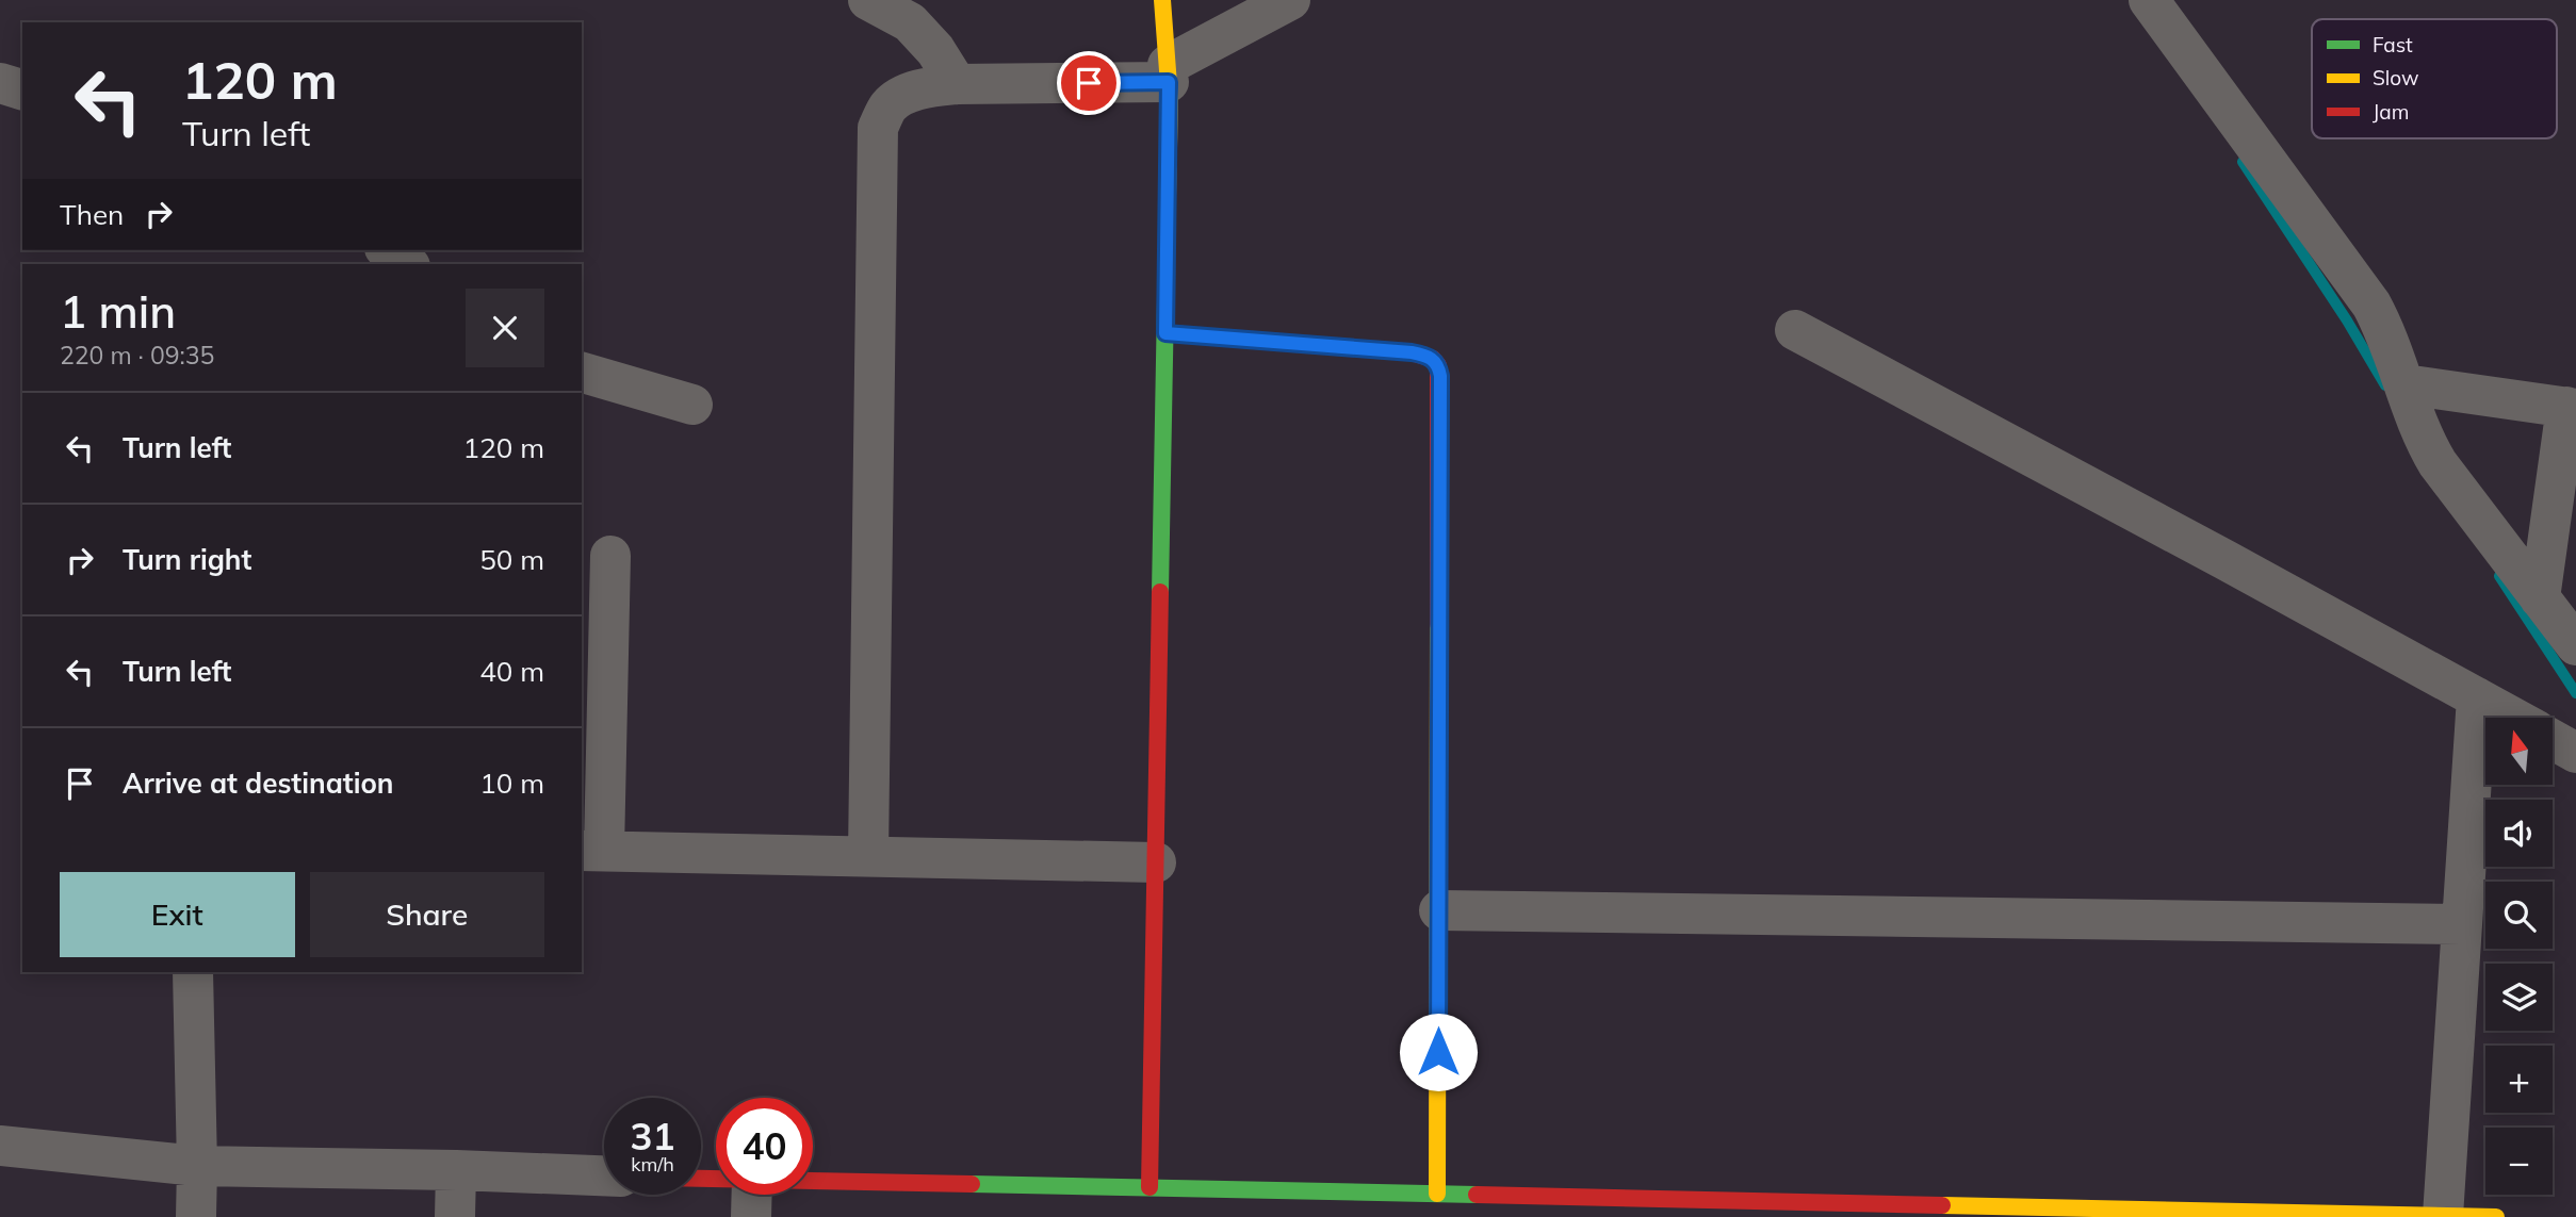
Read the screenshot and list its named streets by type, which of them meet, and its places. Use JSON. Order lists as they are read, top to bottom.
{
  "legend": ["Fast", "Slow", "Jam"],
  "north": "top",
  "page": {
    "turn": ["120 m", "Turn left"],
    "then": "Then",
    "heading": ["1 min", "220 m · 09:35"],
    "list": [
      {
        "name": "Turn left",
        "value": "120 m"
      },
      {
        "name": "Turn right",
        "value": "50 m"
      },
      {
        "name": "Turn left",
        "value": "40 m"
      },
      {
        "name": "Arrive at destination",
        "value": "10 m"
      }
    ],
    "map_buttons": ["+", "−"],
    "buttons": ["Exit", "Share"],
    "speed": "31 km/h",
    "limit": "40"
  }
}
